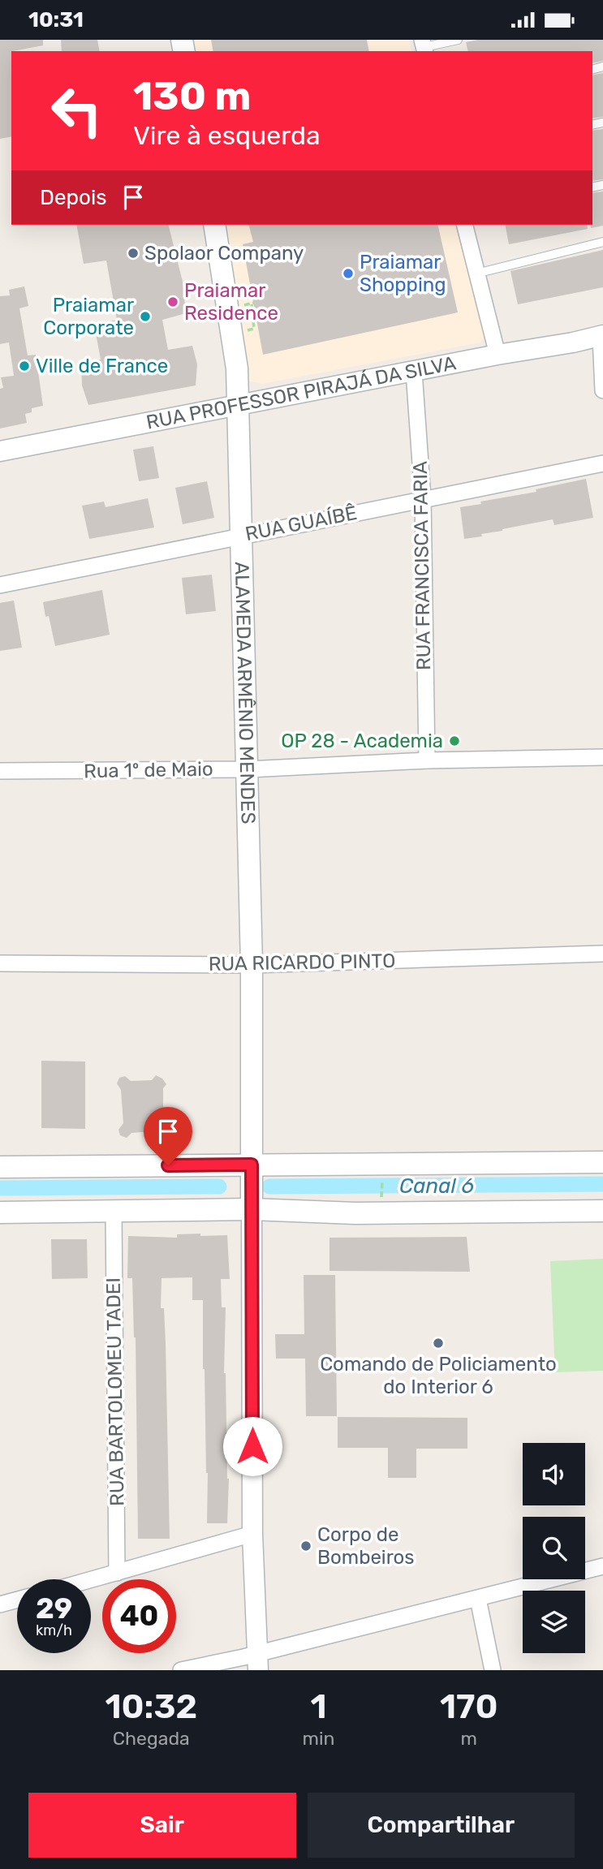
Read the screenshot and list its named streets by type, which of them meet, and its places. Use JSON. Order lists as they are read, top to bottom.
{
  "streets": {
    "main road": ["ALAMEDA ARMÊNIO MENDES"],
    "street": [
      "RUA PROFESSOR PIRAJÁ DA SILVA",
      "RUA GUAÍBÊ",
      "RUA FRANCISCA FARIA",
      "Rua 1º de Maio",
      "RUA RICARDO PINTO",
      "RUA BARTOLOMEU TADEI"
    ]
  },
  "crossings": [
    ["RUA PROFESSOR PIRAJÁ DA SILVA", "RUA FRANCISCA FARIA"],
    ["RUA PROFESSOR PIRAJÁ DA SILVA", "ALAMEDA ARMÊNIO MENDES"],
    ["RUA GUAÍBÊ", "RUA FRANCISCA FARIA"],
    ["RUA GUAÍBÊ", "ALAMEDA ARMÊNIO MENDES"],
    ["RUA FRANCISCA FARIA", "Rua 1º de Maio"],
    ["ALAMEDA ARMÊNIO MENDES", "Rua 1º de Maio"],
    ["ALAMEDA ARMÊNIO MENDES", "RUA RICARDO PINTO"]
  ],
  "water": ["Canal 6"],
  "places": [
    "Spolaor Company",
    "Praiamar Shopping",
    "Praiamar Residence",
    "Praiamar Corporate",
    "Ville de France",
    "OP 28 - Academia",
    "Comando de Policiamento do Interior 6",
    "Corpo de Bombeiros"
  ],
  "page": {
    "status": "10:31",
    "turn": ["130 m", "Vire à esquerda"],
    "then": "Depois",
    "speed": "29 km/h",
    "limit": "40",
    "eta": [
      "10:32",
      "Chegada",
      "1",
      "min",
      "170",
      "m"
    ],
    "buttons": ["Sair", "Compartilhar"]
  }
}
